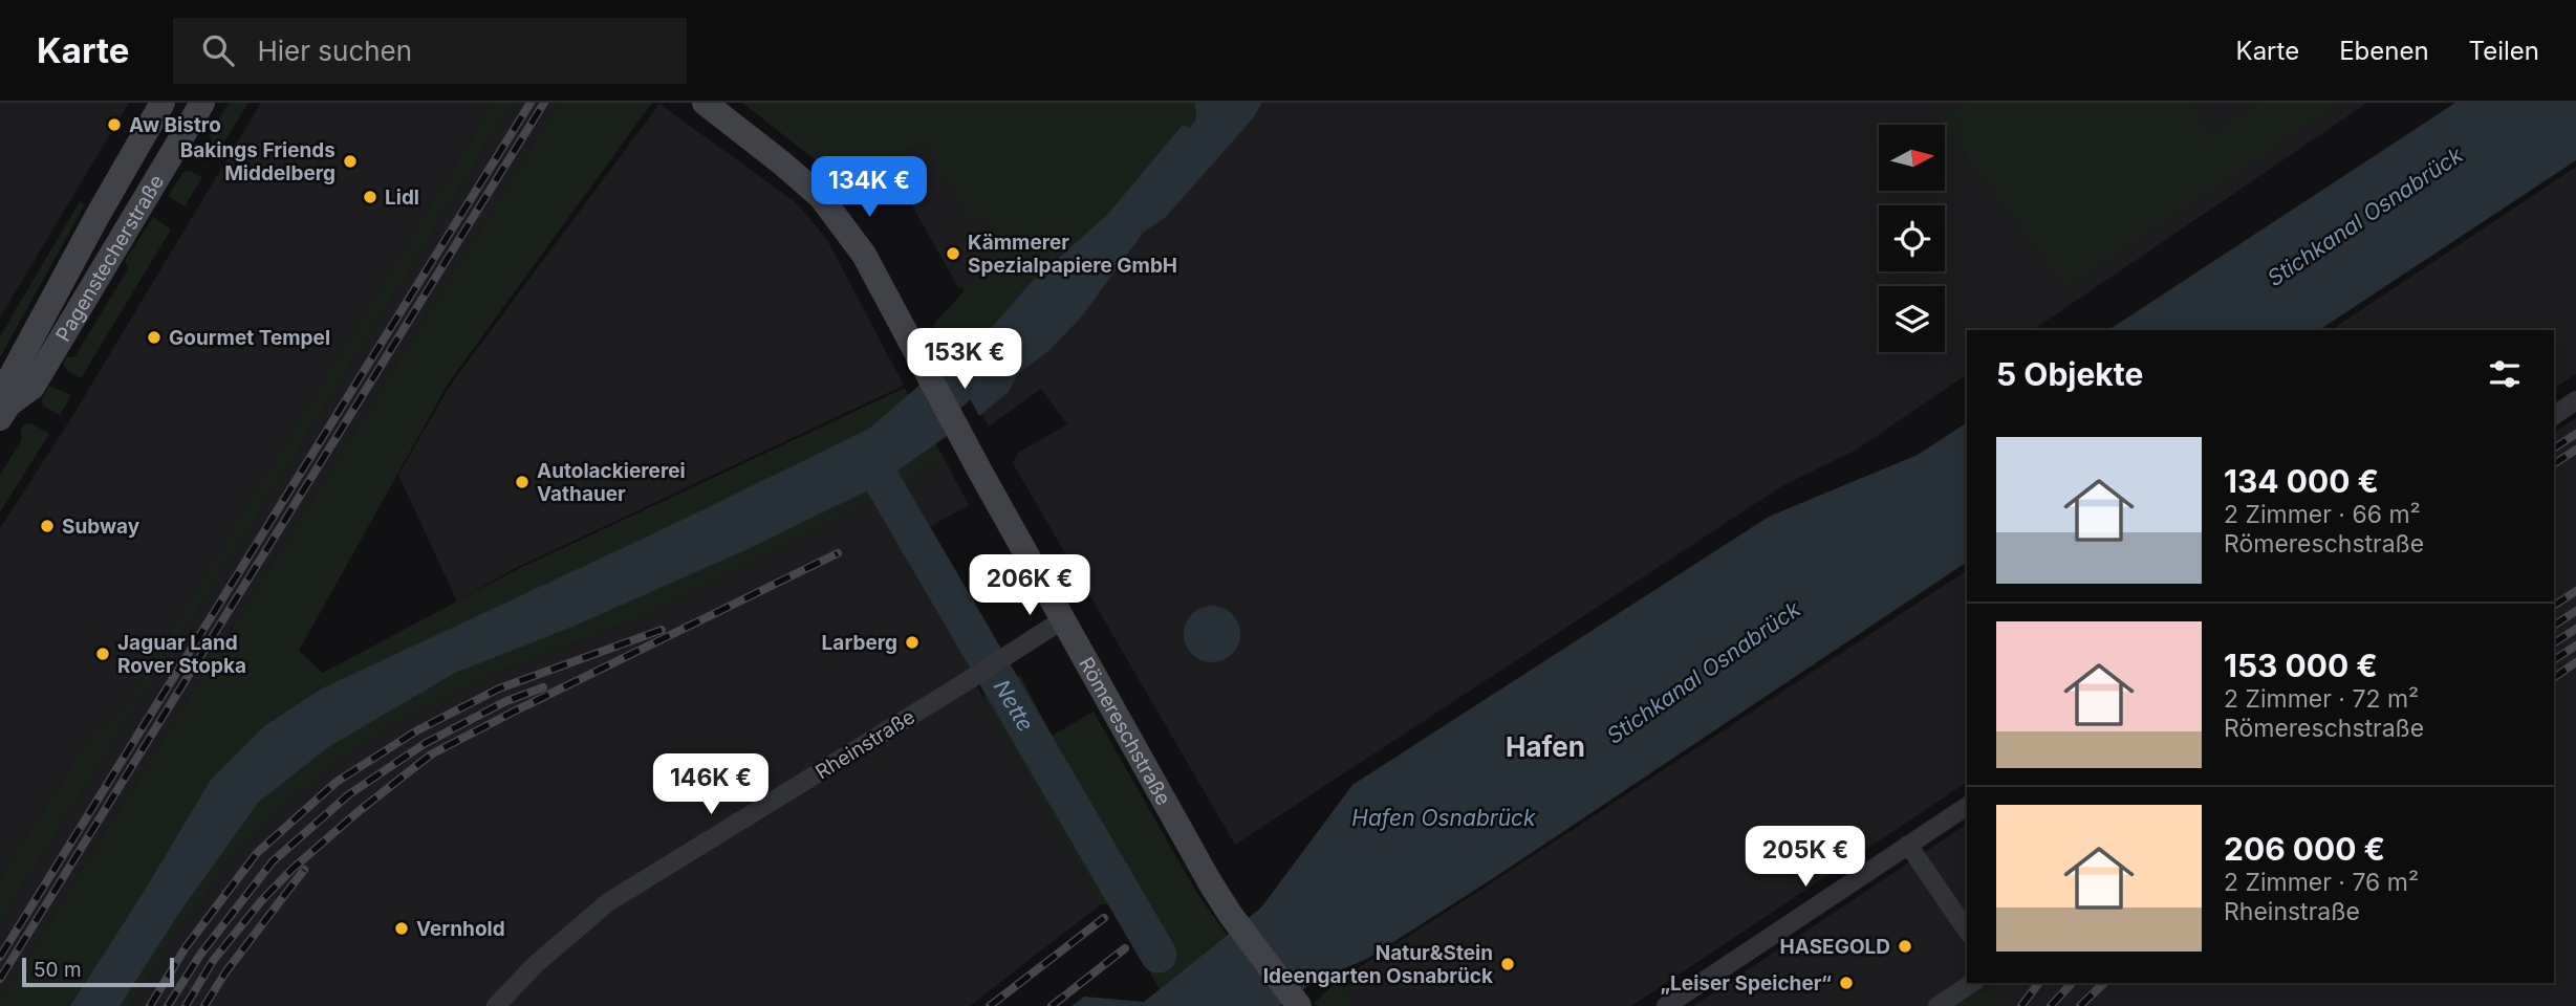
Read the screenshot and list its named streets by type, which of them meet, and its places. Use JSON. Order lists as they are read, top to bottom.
{
  "streets": {
    "main road": ["Pagenstecherstraße", "Römereschstraße"],
    "street": ["Rheinstraße"]
  },
  "crossings": [
    ["Römereschstraße", "Rheinstraße"]
  ],
  "districts": ["Hafen"],
  "water": ["Stichkanal Osnabrück", "Nette", "Hafen Osnabrück"],
  "places": [
    "Aw Bistro",
    "Bakings Friends Middelberg",
    "Lidl",
    "Kämmerer Spezialpapiere GmbH",
    "Gourmet Tempel",
    "Autolackiererei Vathauer",
    "Subway",
    "Larberg",
    "Jaguar Land Rover Stopka",
    "Vernhold",
    "HASEGOLD",
    "Natur&Stein Ideengarten Osnabrück",
    "„Leiser Speicher“"
  ],
  "scale_bar": "50 m",
  "north": "right",
  "page": {
    "header": "Karte",
    "search": "Hier suchen",
    "nav": ["Karte", "Ebenen", "Teilen"],
    "price": [
      "134K €",
      "153K €",
      "206K €",
      "146K €",
      "205K €"
    ],
    "heading": "5 Objekte",
    "list": [
      {
        "name": "134 000 €",
        "note": "2 Zimmer · 66 m² · Römereschstraße"
      },
      {
        "name": "153 000 €",
        "note": "2 Zimmer · 72 m² · Römereschstraße"
      },
      {
        "name": "206 000 €",
        "note": "2 Zimmer · 76 m² · Rheinstraße"
      }
    ],
    "scale": "50 m"
  }
}
